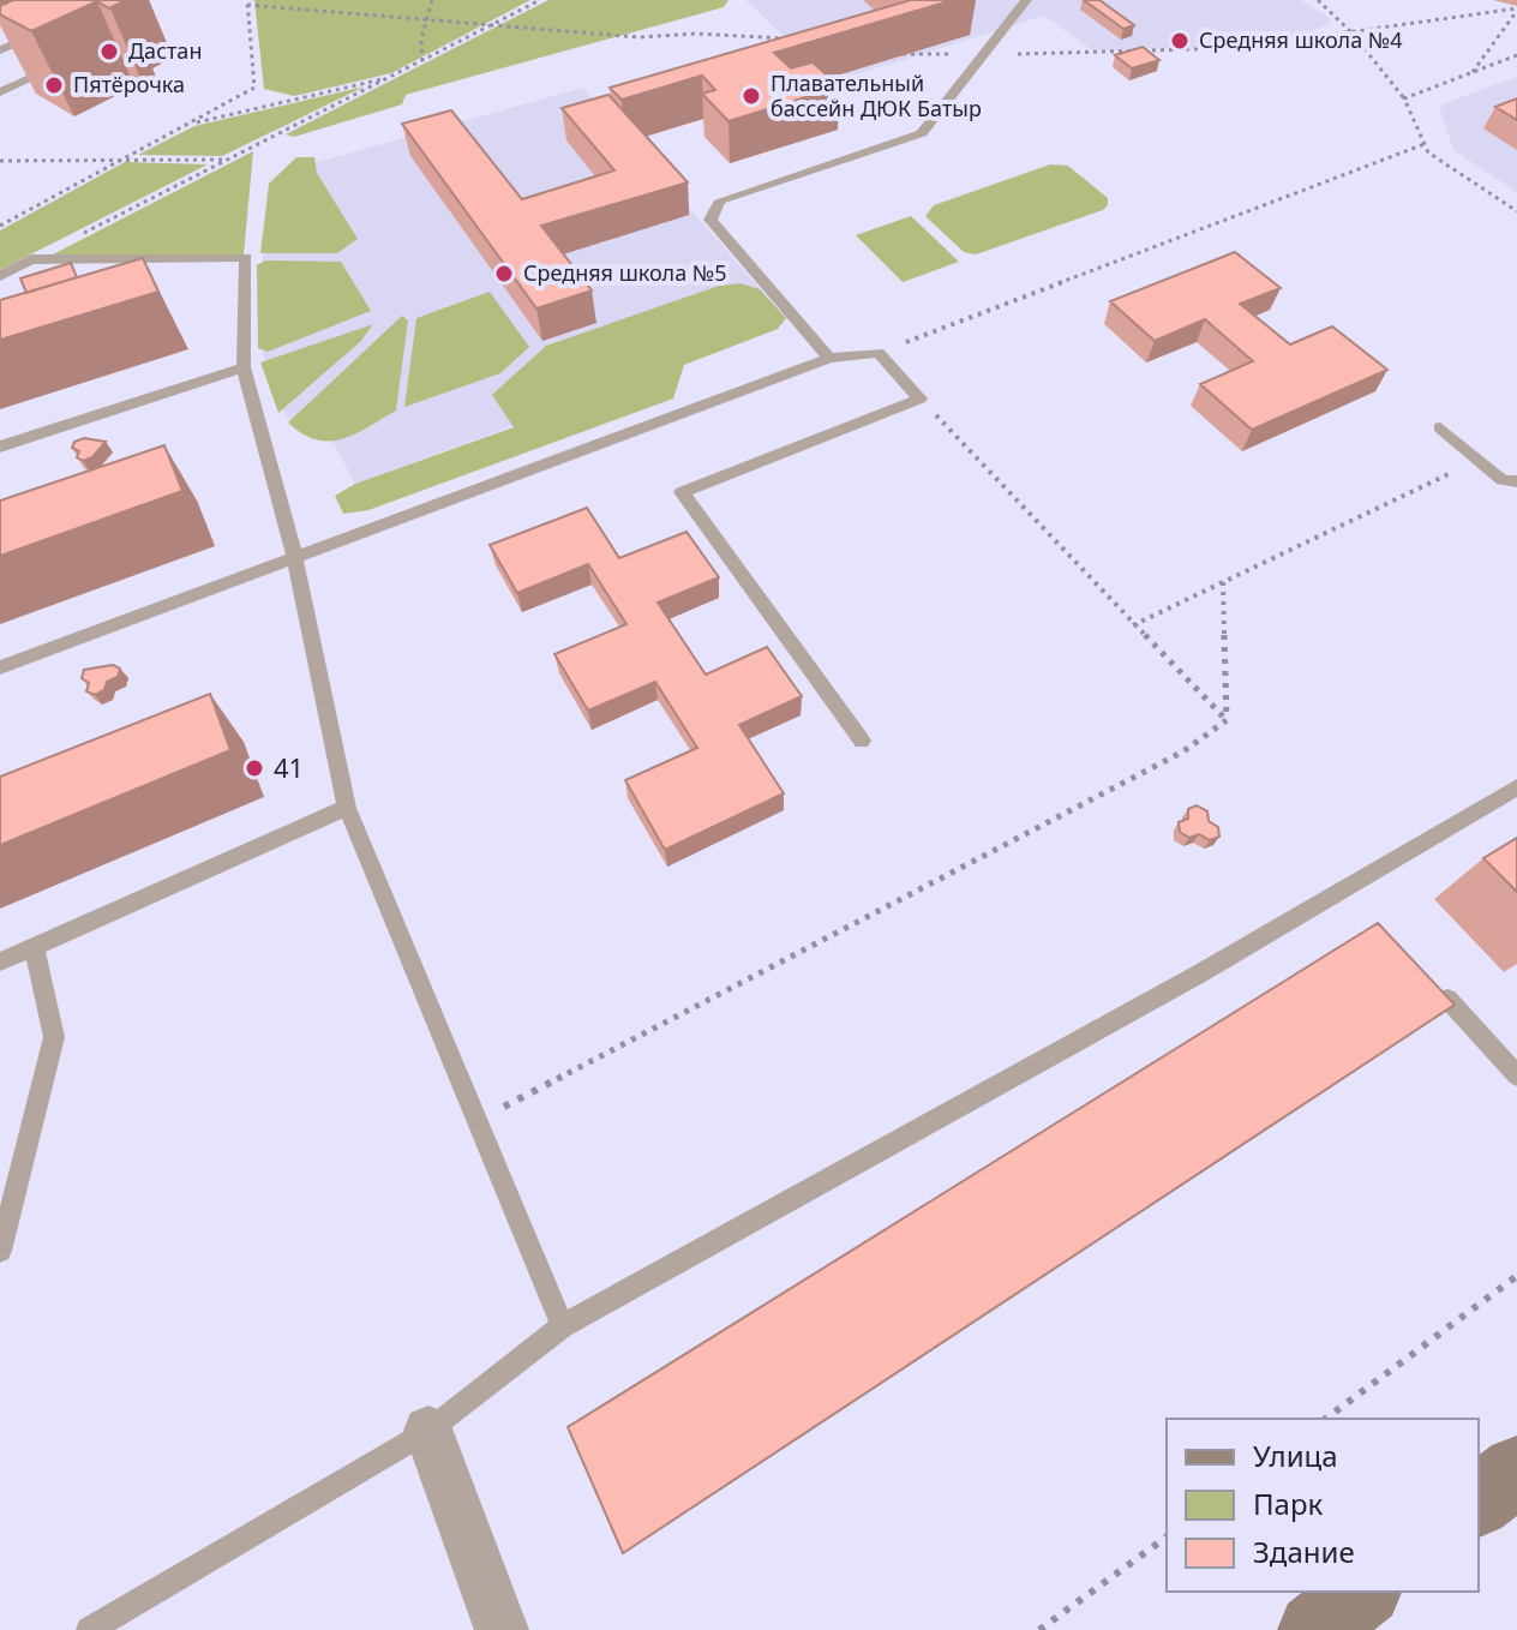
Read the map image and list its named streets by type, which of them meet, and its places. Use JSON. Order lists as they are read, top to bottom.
{
  "places": [
    "Средняя школа №4",
    "Дастан",
    "Пятёрочка",
    "Плавательный бассейн ДЮК Батыр",
    "Средняя школа №5",
    "41"
  ],
  "legend": ["Улица", "Парк", "Здание"]
}
